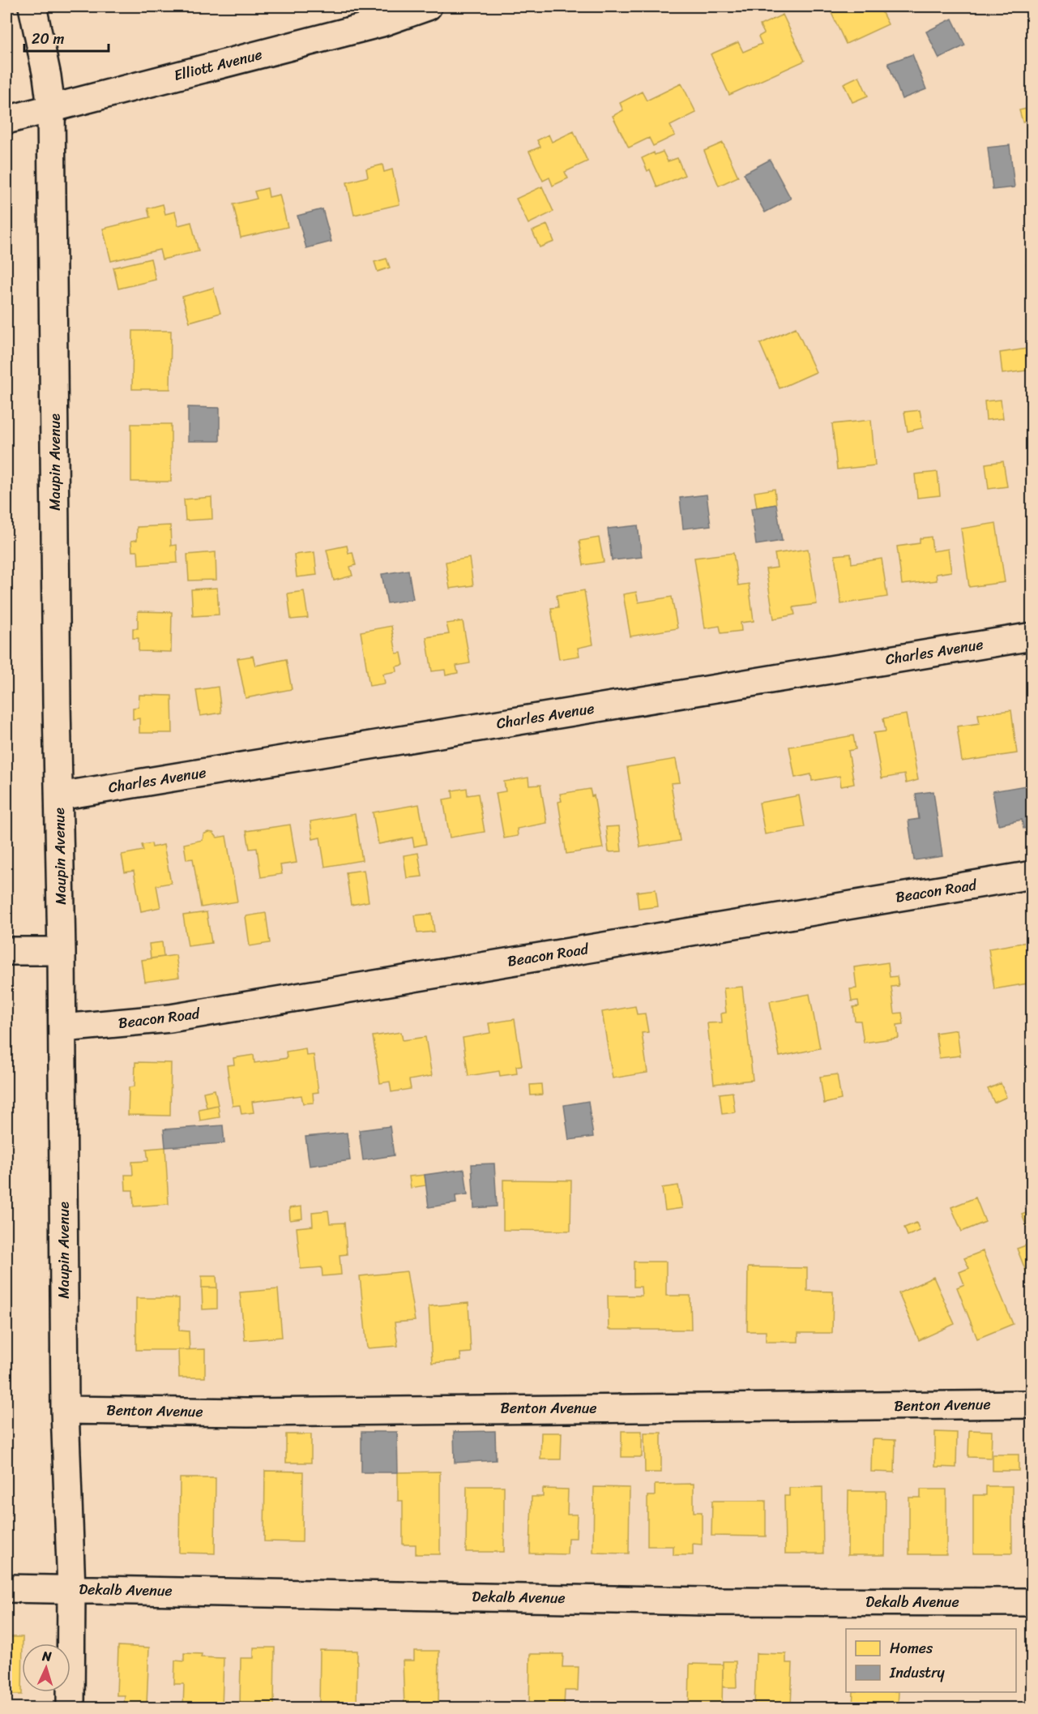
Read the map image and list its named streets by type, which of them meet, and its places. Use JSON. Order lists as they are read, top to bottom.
{
  "streets": {
    "street": [
      "Elliott Avenue",
      "Maupin Avenue",
      "Charles Avenue",
      "Beacon Road",
      "Benton Avenue",
      "Dekalb Avenue"
    ]
  },
  "crossings": [
    ["Elliott Avenue", "Maupin Avenue"],
    ["Maupin Avenue", "Charles Avenue"],
    ["Maupin Avenue", "Beacon Road"],
    ["Maupin Avenue", "Benton Avenue"],
    ["Maupin Avenue", "Dekalb Avenue"]
  ],
  "legend": ["Homes", "Industry"],
  "scale_bar": "20 m",
  "north": "top"
}
